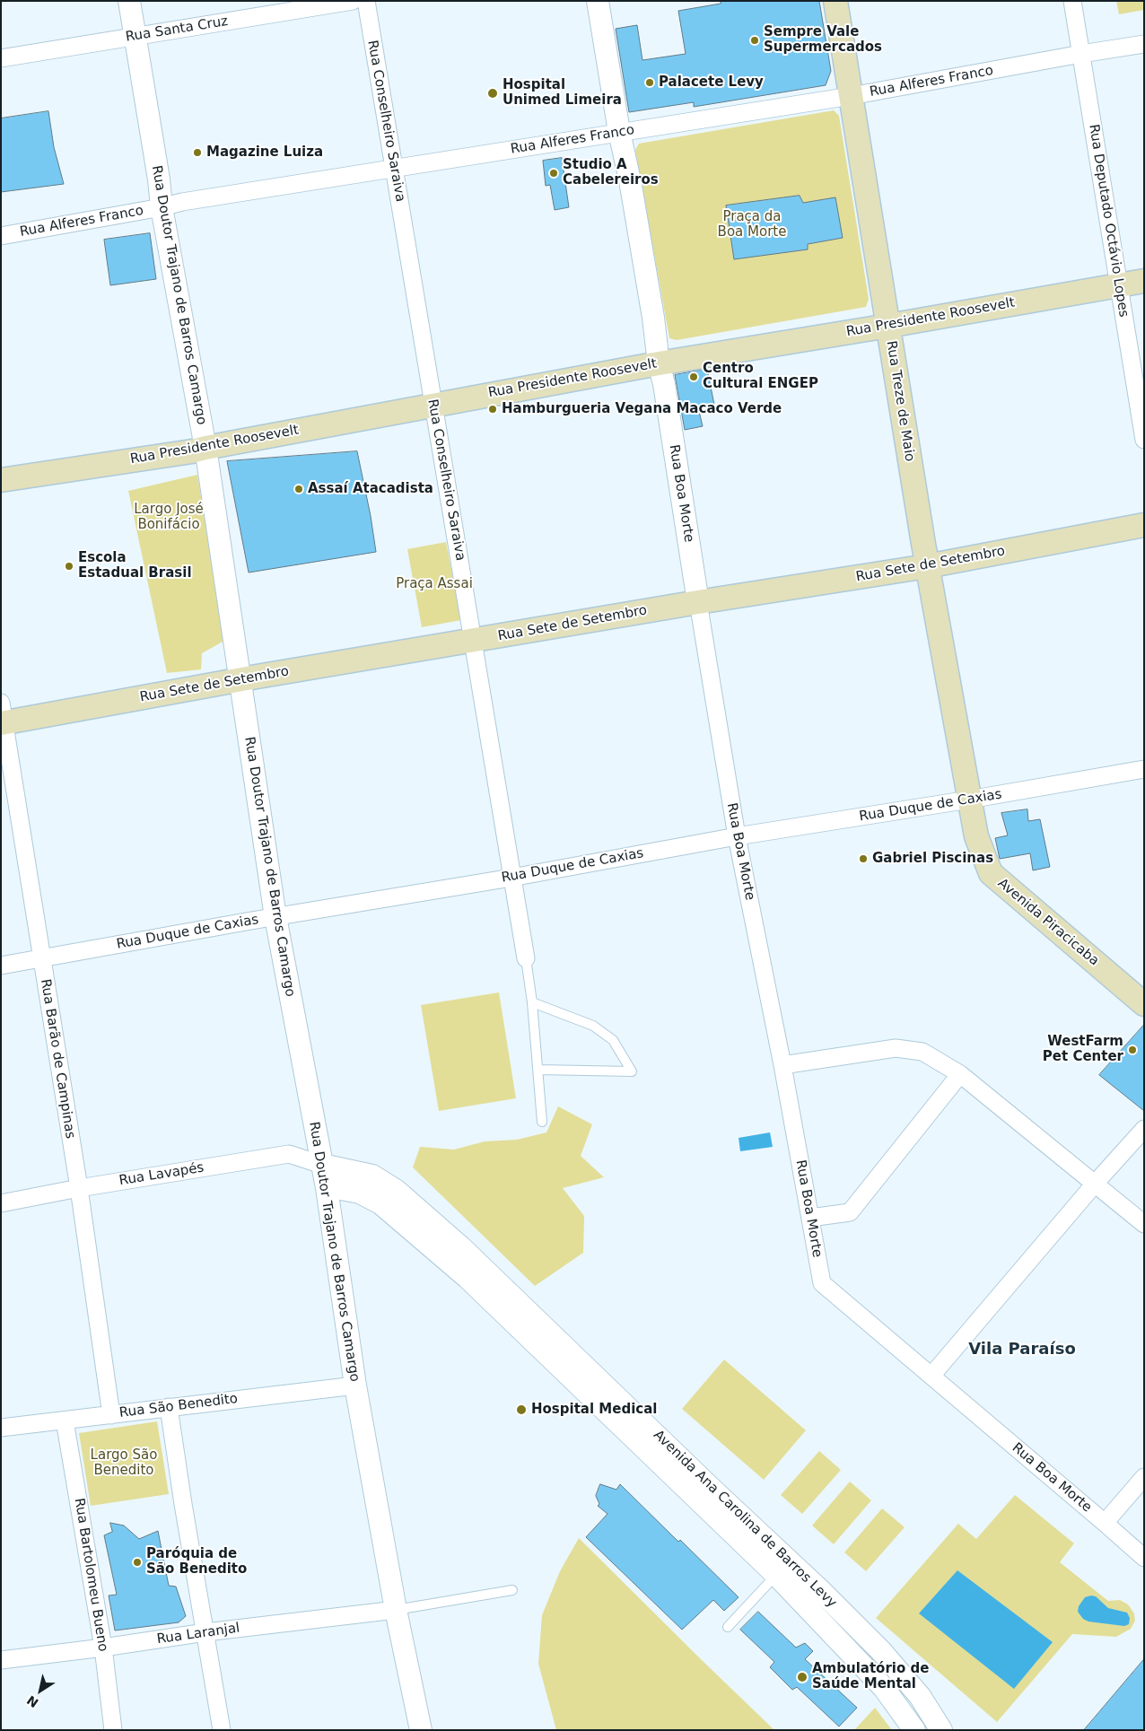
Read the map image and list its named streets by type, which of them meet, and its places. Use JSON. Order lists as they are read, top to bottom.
{
  "streets": {
    "main road": [
      "Rua Presidente Roosevelt",
      "Rua Treze de Maio",
      "Rua Sete de Setembro",
      "Avenida Piracicaba"
    ],
    "street": [
      "Rua Santa Cruz",
      "Rua Alferes Franco",
      "Rua Conselheiro Saraiva",
      "Rua Deputado Octávio Lopes",
      "Rua Doutor Trajano de Barros Camargo",
      "Rua Boa Morte",
      "Rua Duque de Caxias",
      "Rua Barão de Campinas",
      "Rua Lavapés",
      "Rua São Benedito",
      "Avenida Ana Carolina de Barros Levy",
      "Rua Bartolomeu Bueno",
      "Rua Laranjal"
    ]
  },
  "crossings": [
    ["Rua Santa Cruz", "Rua Doutor Trajano de Barros Camargo"],
    ["Rua Alferes Franco", "Rua Conselheiro Saraiva"],
    ["Rua Alferes Franco", "Rua Deputado Octávio Lopes"],
    ["Rua Alferes Franco", "Rua Doutor Trajano de Barros Camargo"],
    ["Rua Alferes Franco", "Rua Treze de Maio"],
    ["Rua Alferes Franco", "Rua Boa Morte"],
    ["Rua Conselheiro Saraiva", "Rua Presidente Roosevelt"],
    ["Rua Conselheiro Saraiva", "Rua Sete de Setembro"],
    ["Rua Conselheiro Saraiva", "Rua Duque de Caxias"],
    ["Rua Deputado Octávio Lopes", "Rua Presidente Roosevelt"],
    ["Rua Doutor Trajano de Barros Camargo", "Rua Presidente Roosevelt"],
    ["Rua Doutor Trajano de Barros Camargo", "Rua Sete de Setembro"],
    ["Rua Doutor Trajano de Barros Camargo", "Rua Duque de Caxias"],
    ["Rua Doutor Trajano de Barros Camargo", "Rua Lavapés"],
    ["Rua Doutor Trajano de Barros Camargo", "Rua São Benedito"],
    ["Rua Doutor Trajano de Barros Camargo", "Avenida Ana Carolina de Barros Levy"],
    ["Rua Doutor Trajano de Barros Camargo", "Rua Laranjal"],
    ["Rua Presidente Roosevelt", "Rua Treze de Maio"],
    ["Rua Presidente Roosevelt", "Rua Boa Morte"],
    ["Rua Treze de Maio", "Rua Sete de Setembro"],
    ["Rua Treze de Maio", "Rua Duque de Caxias"],
    ["Rua Treze de Maio", "Avenida Piracicaba"],
    ["Rua Boa Morte", "Rua Sete de Setembro"],
    ["Rua Boa Morte", "Rua Duque de Caxias"],
    ["Rua Sete de Setembro", "Rua Barão de Campinas"],
    ["Rua Duque de Caxias", "Avenida Piracicaba"],
    ["Rua Duque de Caxias", "Rua Barão de Campinas"],
    ["Rua Barão de Campinas", "Rua Lavapés"],
    ["Rua Barão de Campinas", "Rua São Benedito"],
    ["Rua Lavapés", "Avenida Ana Carolina de Barros Levy"],
    ["Rua São Benedito", "Rua Bartolomeu Bueno"],
    ["Rua Bartolomeu Bueno", "Rua Laranjal"]
  ],
  "districts": ["Vila Paraíso"],
  "parks": [
    "Praça da Boa Morte",
    "Largo José Bonifácio",
    "Praça Assai",
    "Largo São Benedito"
  ],
  "places": [
    "Sempre Vale Supermercados",
    "Palacete Levy",
    "Hospital Unimed Limeira",
    "Magazine Luiza",
    "Studio A Cabelereiros",
    "Centro Cultural ENGEP",
    "Hamburgueria Vegana Macaco Verde",
    "Assaí Atacadista",
    "Escola Estadual Brasil",
    "Gabriel Piscinas",
    "WestFarm Pet Center",
    "Hospital Medical",
    "Paróquia de São Benedito",
    "Ambulatório de Saúde Mental"
  ],
  "north": "bottom left"
}
